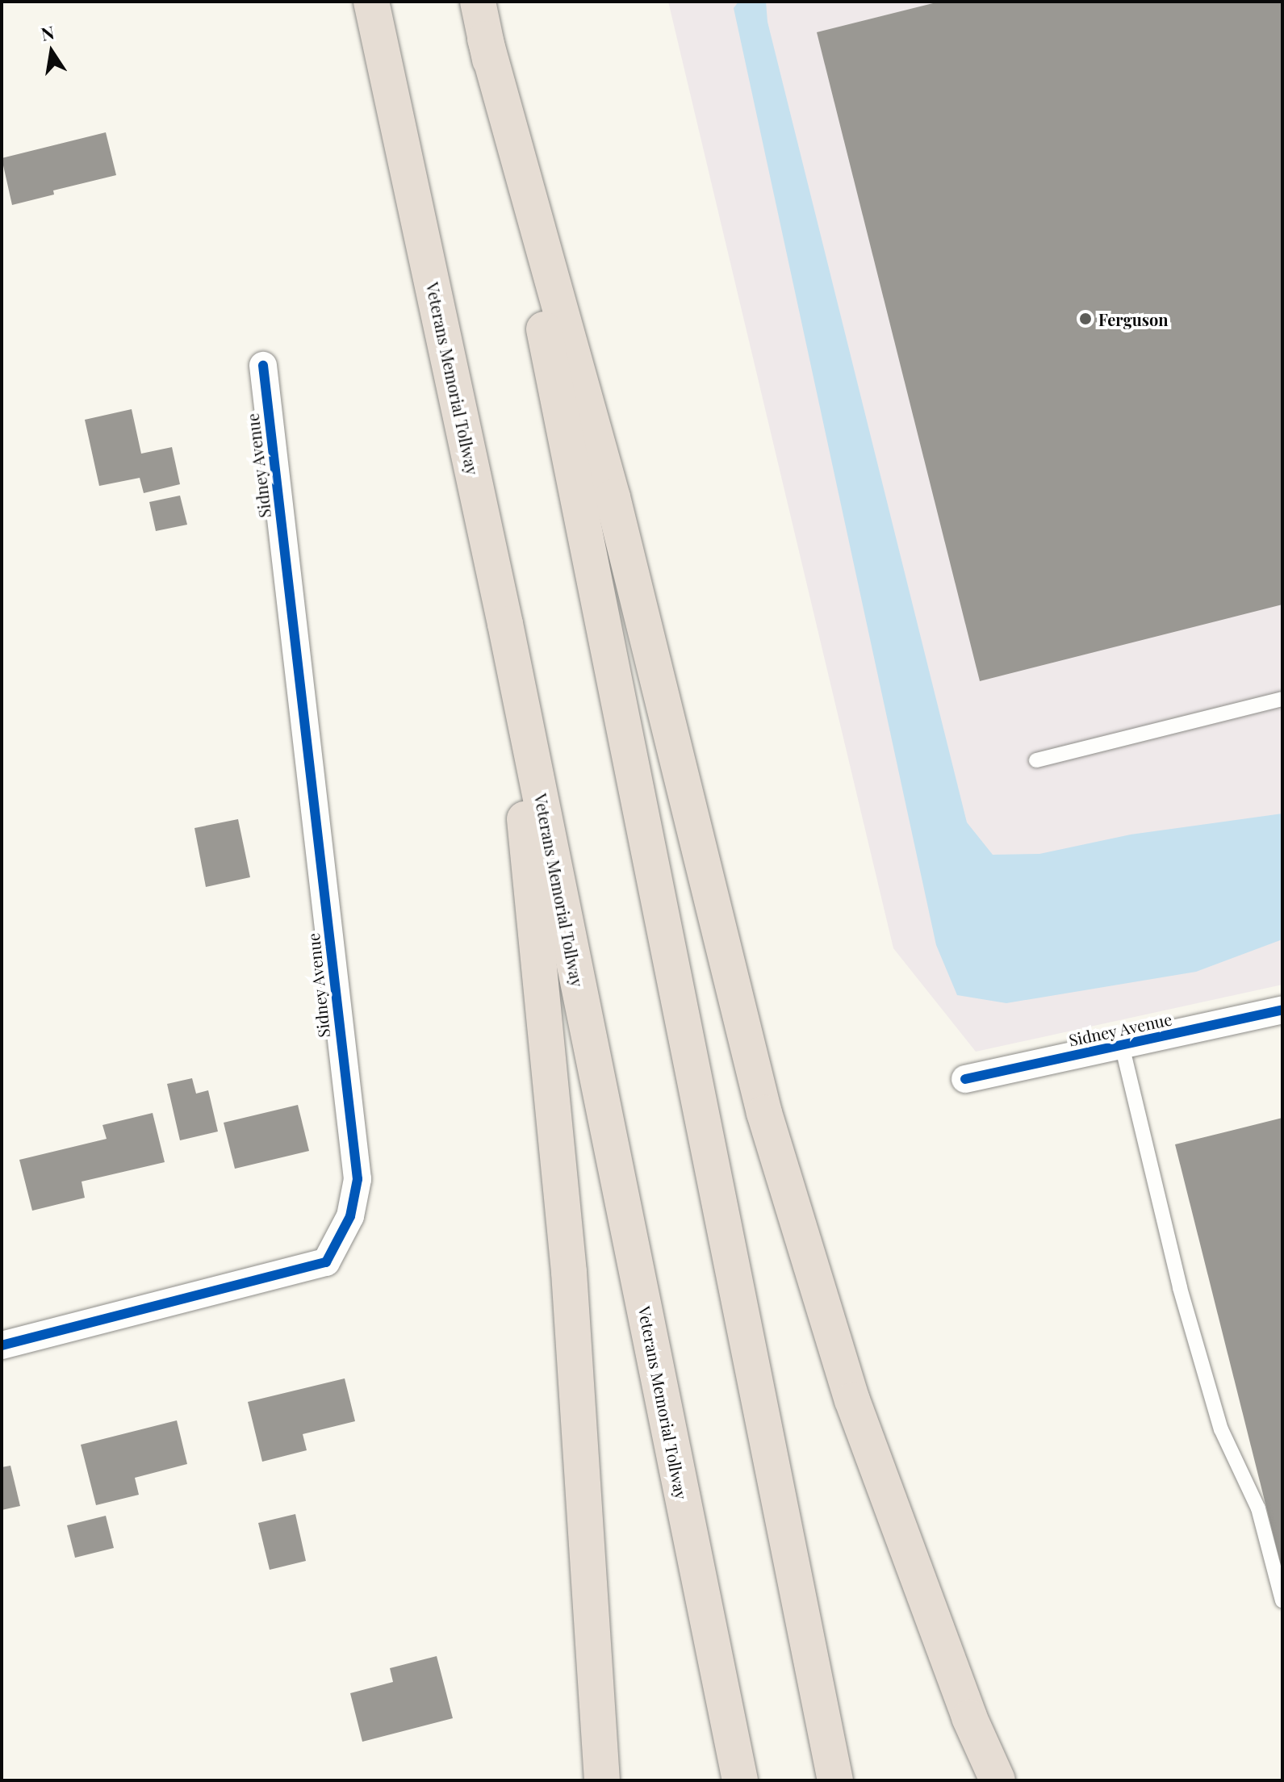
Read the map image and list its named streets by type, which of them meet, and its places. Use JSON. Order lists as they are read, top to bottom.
{
  "streets": {
    "highway": ["Veterans Memorial Tollway"],
    "street": ["Sidney Avenue"]
  },
  "places": ["Ferguson"],
  "north": "top"
}
